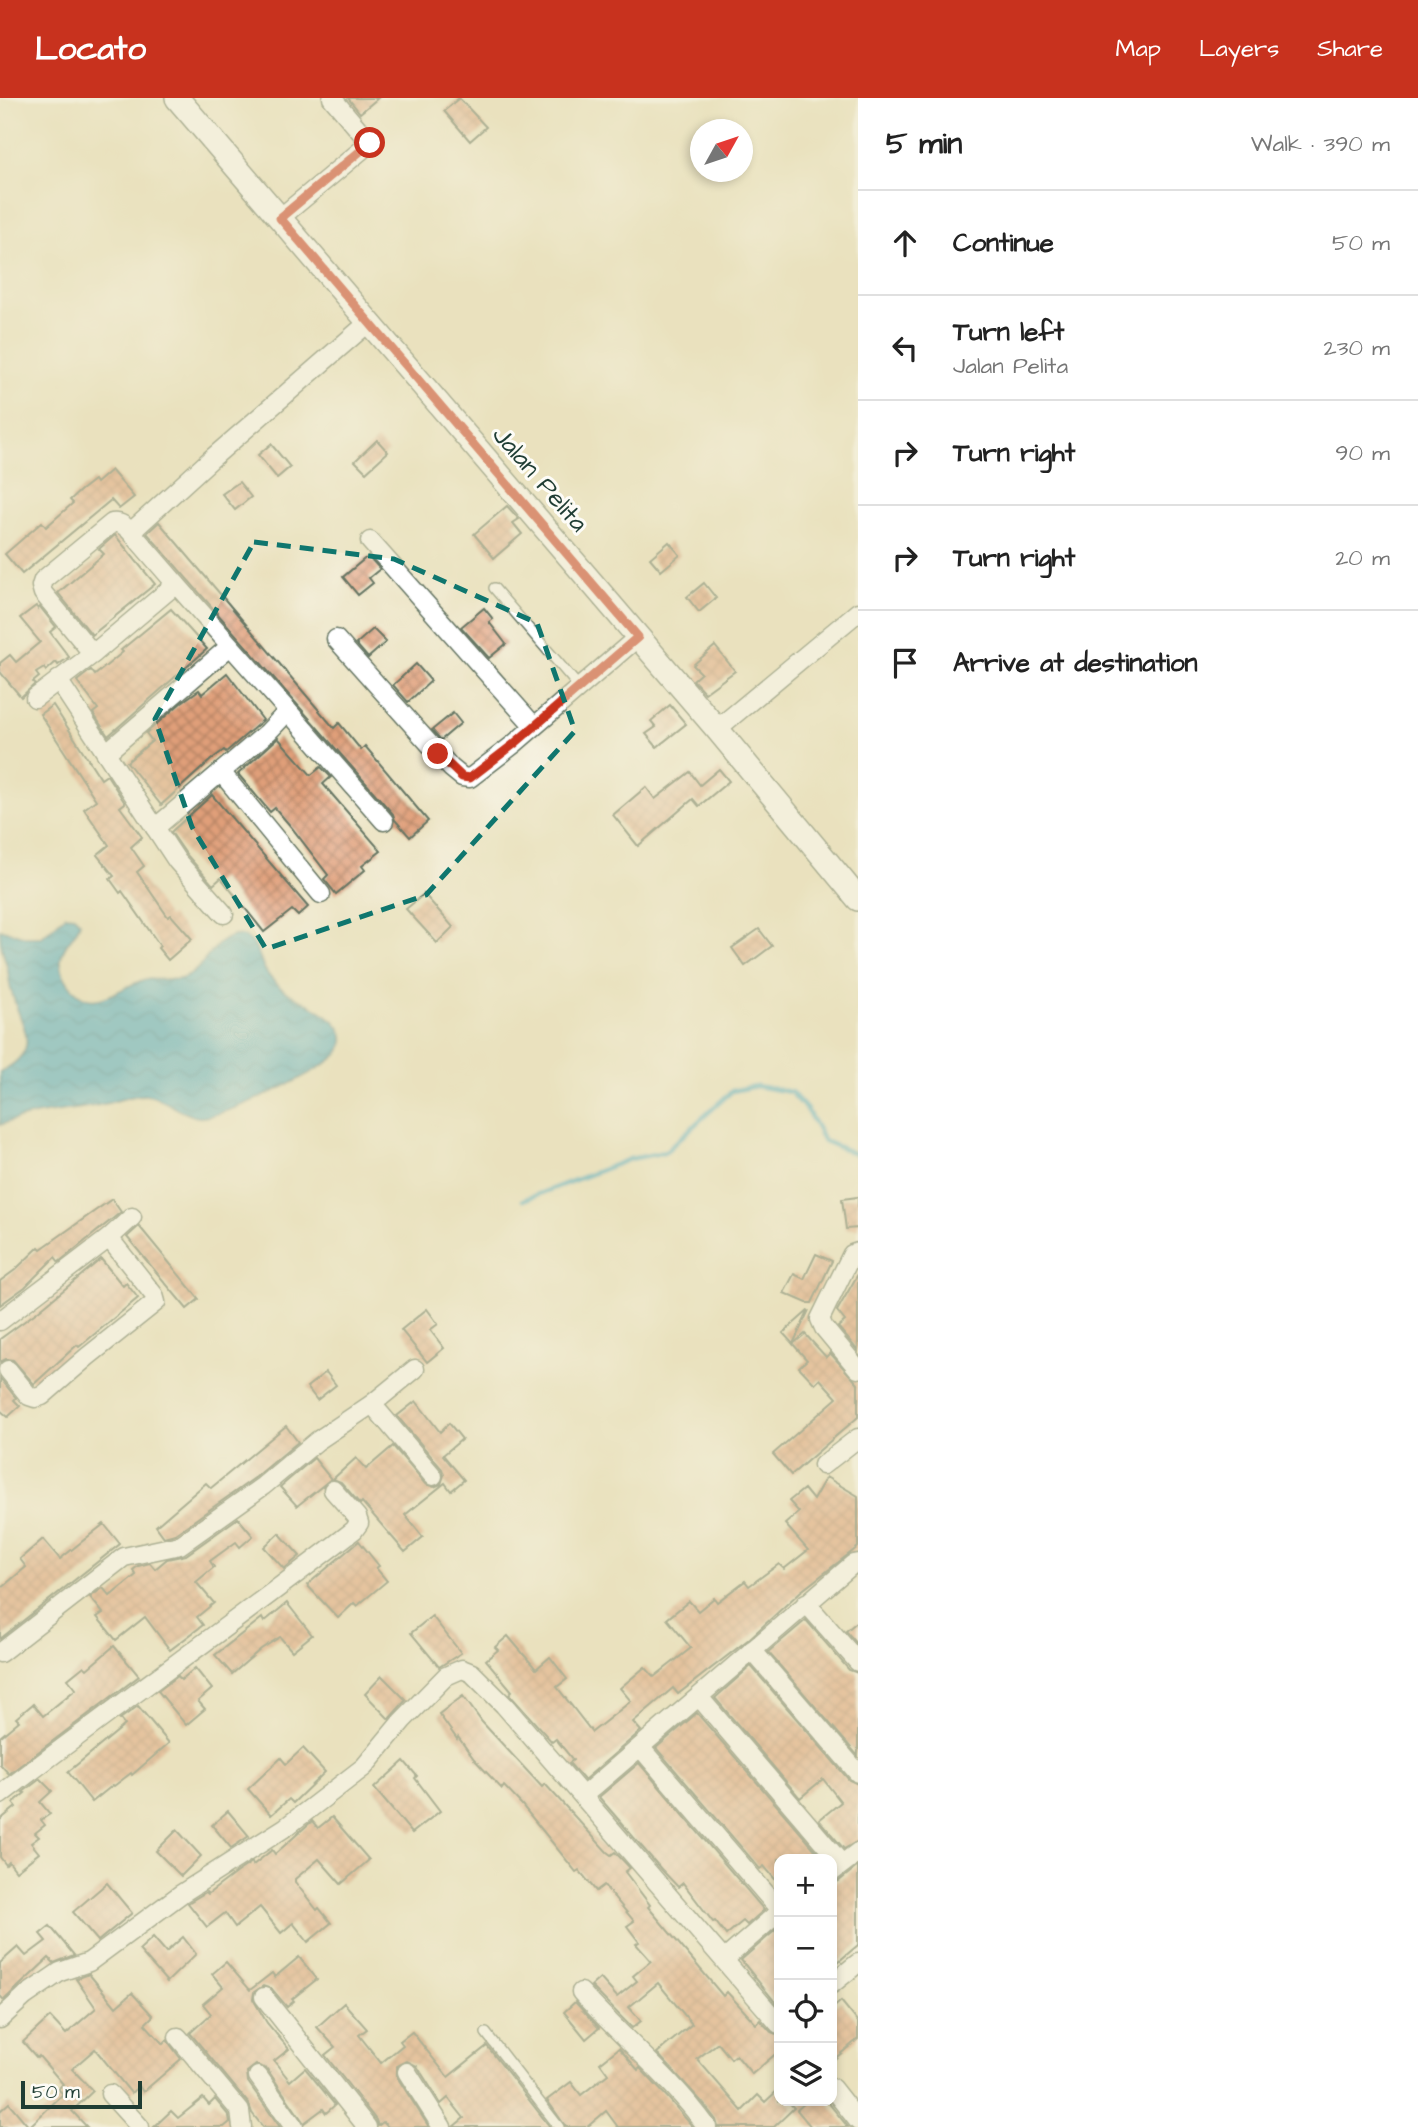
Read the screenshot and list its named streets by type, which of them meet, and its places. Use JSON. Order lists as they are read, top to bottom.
{
  "streets": {
    "street": ["Jalan Pelita"]
  },
  "scale_bar": "50 m",
  "north": "top right",
  "page": {
    "header": "Locato",
    "nav": ["Map", "Layers", "Share"],
    "heading": ["5 min", "Walk · 390 m"],
    "list": [
      ["Continue", "50 m"],
      ["Turn left", "Jalan Pelita", "230 m"],
      ["Turn right", "90 m"],
      ["Turn right", "20 m"],
      "Arrive at destination"
    ],
    "map_buttons": ["+", "−"],
    "scale": "50 m"
  }
}
